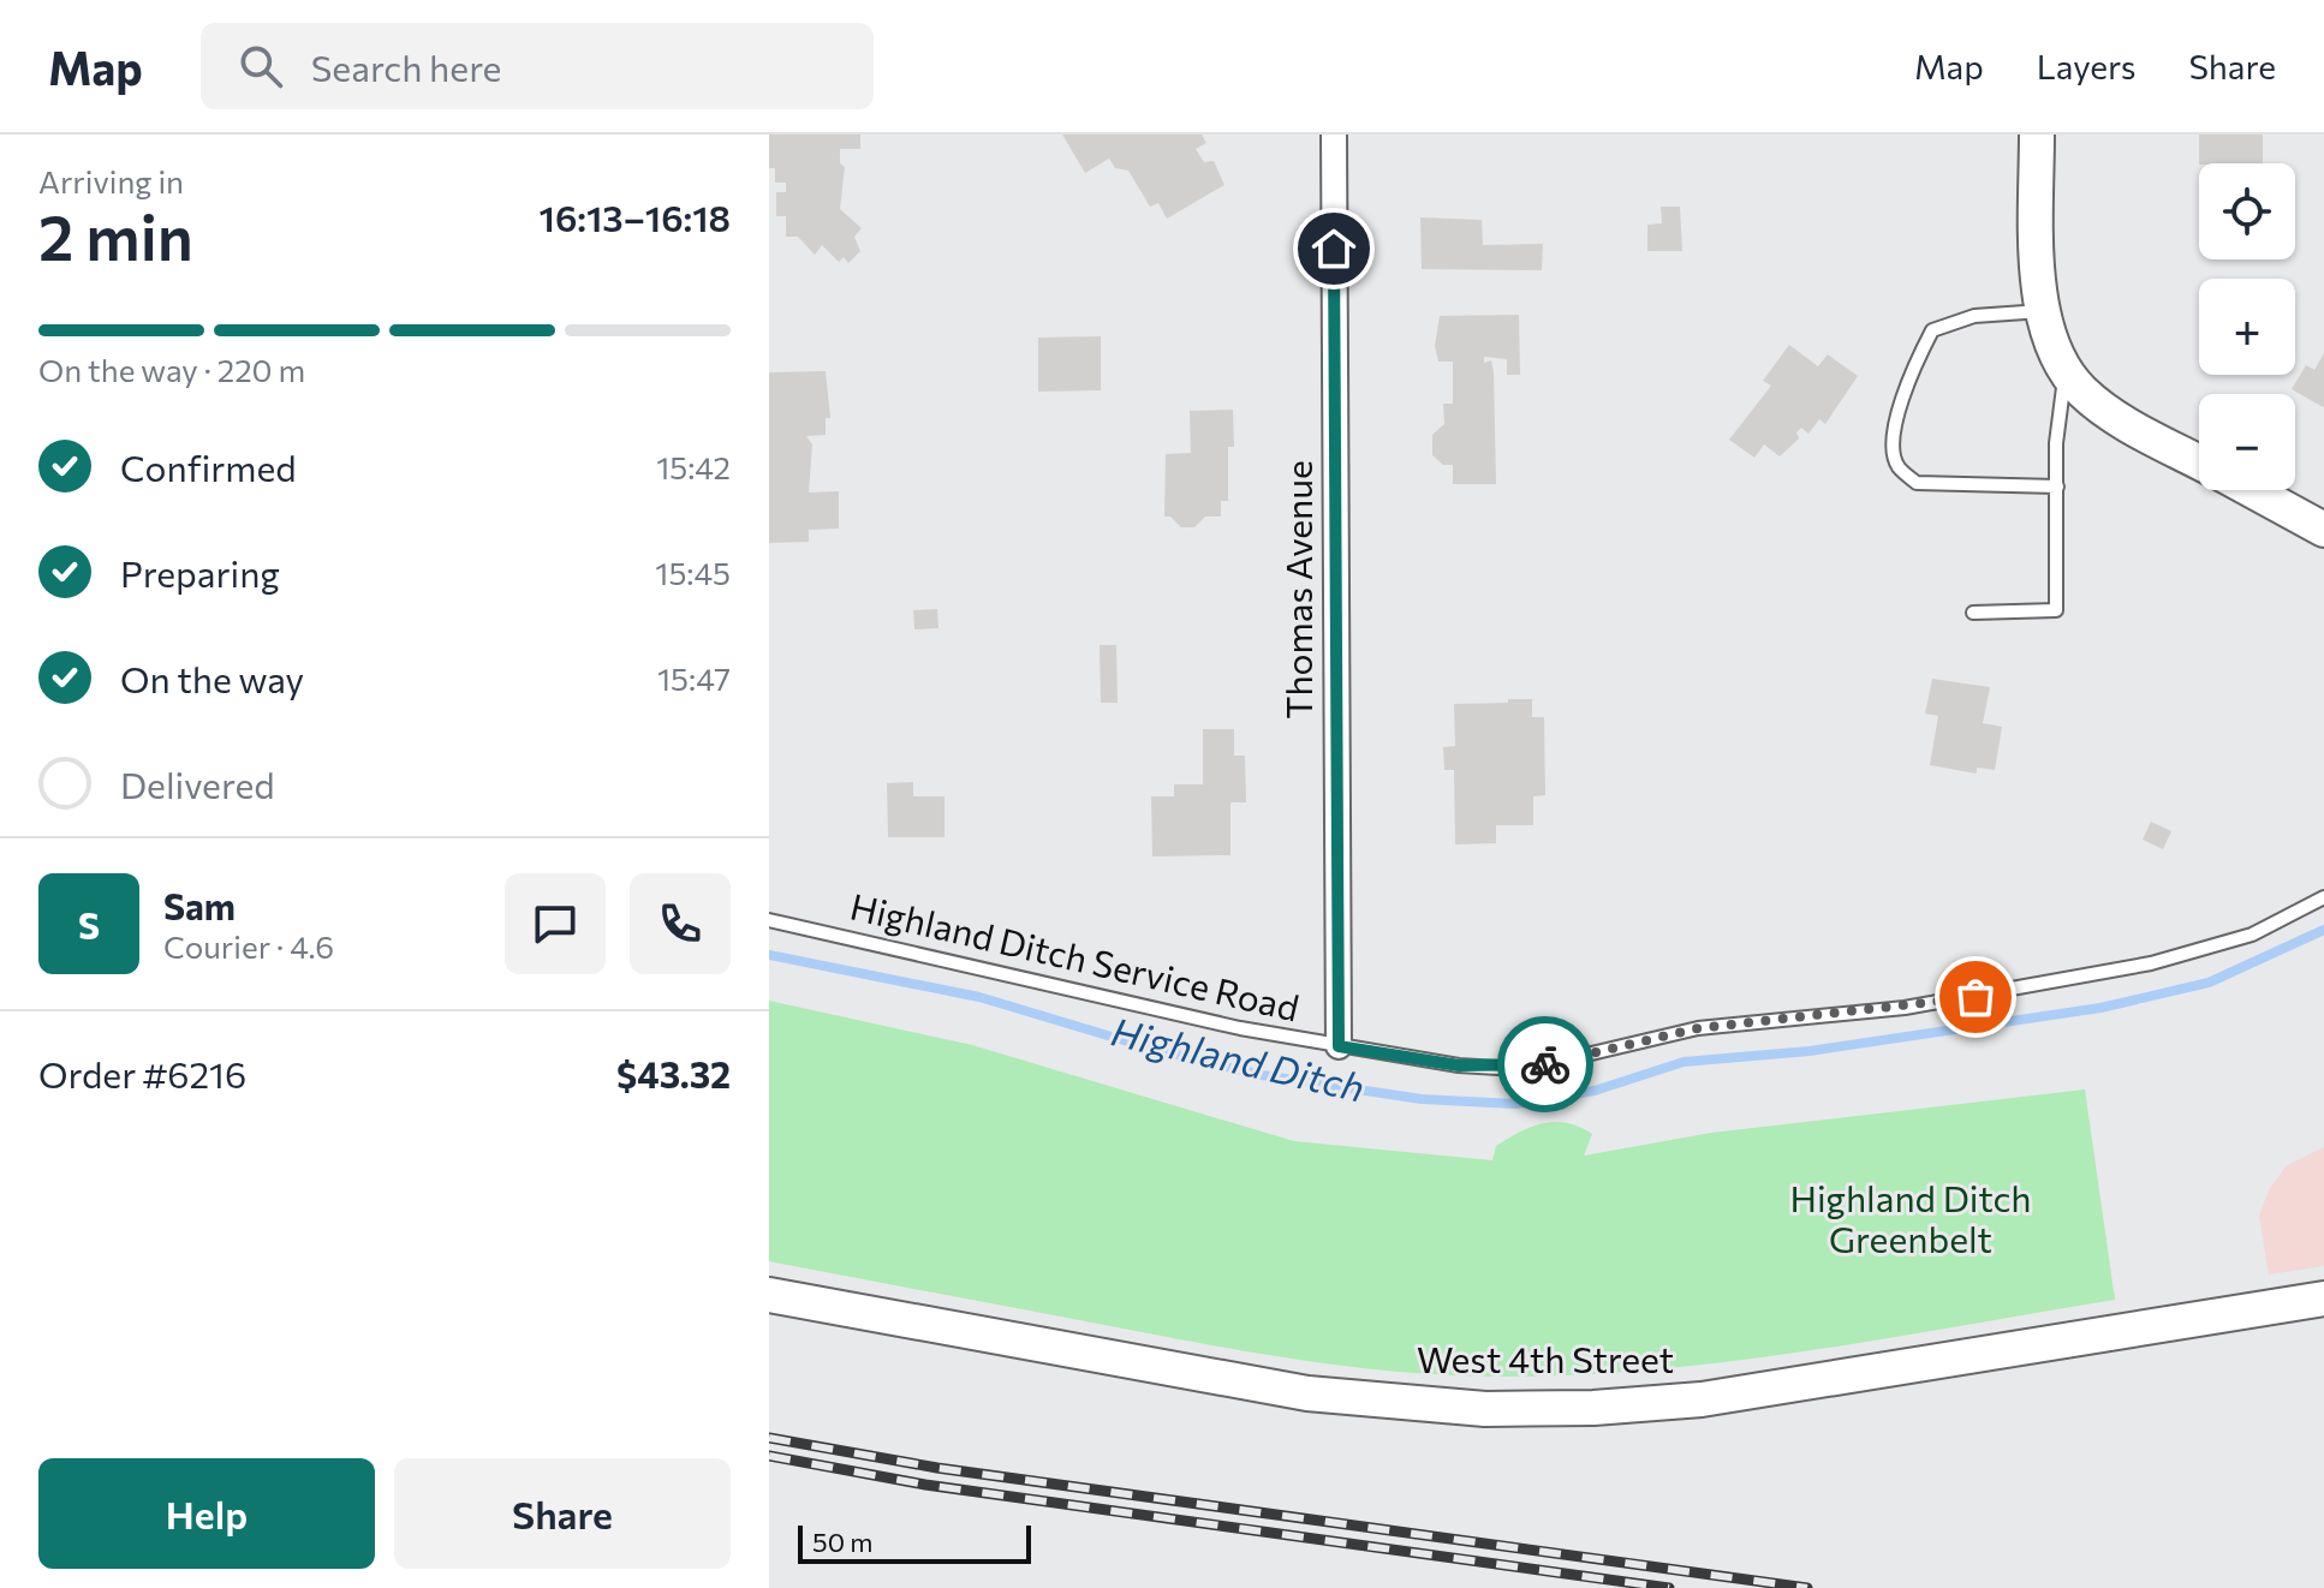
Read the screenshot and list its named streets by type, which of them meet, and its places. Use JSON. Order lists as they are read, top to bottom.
{
  "streets": {
    "main road": ["West 4th Street"],
    "street": ["Thomas Avenue"],
    "lane": ["Highland Ditch Service Road"]
  },
  "crossings": [
    ["Thomas Avenue", "Highland Ditch Service Road"]
  ],
  "water": ["Highland Ditch"],
  "parks": ["Highland Ditch Greenbelt"],
  "scale_bar": "50 m",
  "page": {
    "header": "Map",
    "search": "Search here",
    "nav": ["Map", "Layers", "Share"],
    "heading": ["2 min", "Arriving in", "16:13–16:18"],
    "panel": [
      "Sam",
      "Courier · 4.6",
      "Order #6216",
      "$43.32"
    ],
    "map_buttons": ["+", "−"],
    "bar": "On the way · 220 m",
    "list": [
      ["Confirmed", "15:42"],
      ["Preparing", "15:45"],
      ["On the way", "15:47"],
      "Delivered"
    ],
    "round": "S",
    "buttons": ["Help", "Share"],
    "scale": "50 m"
  }
}
